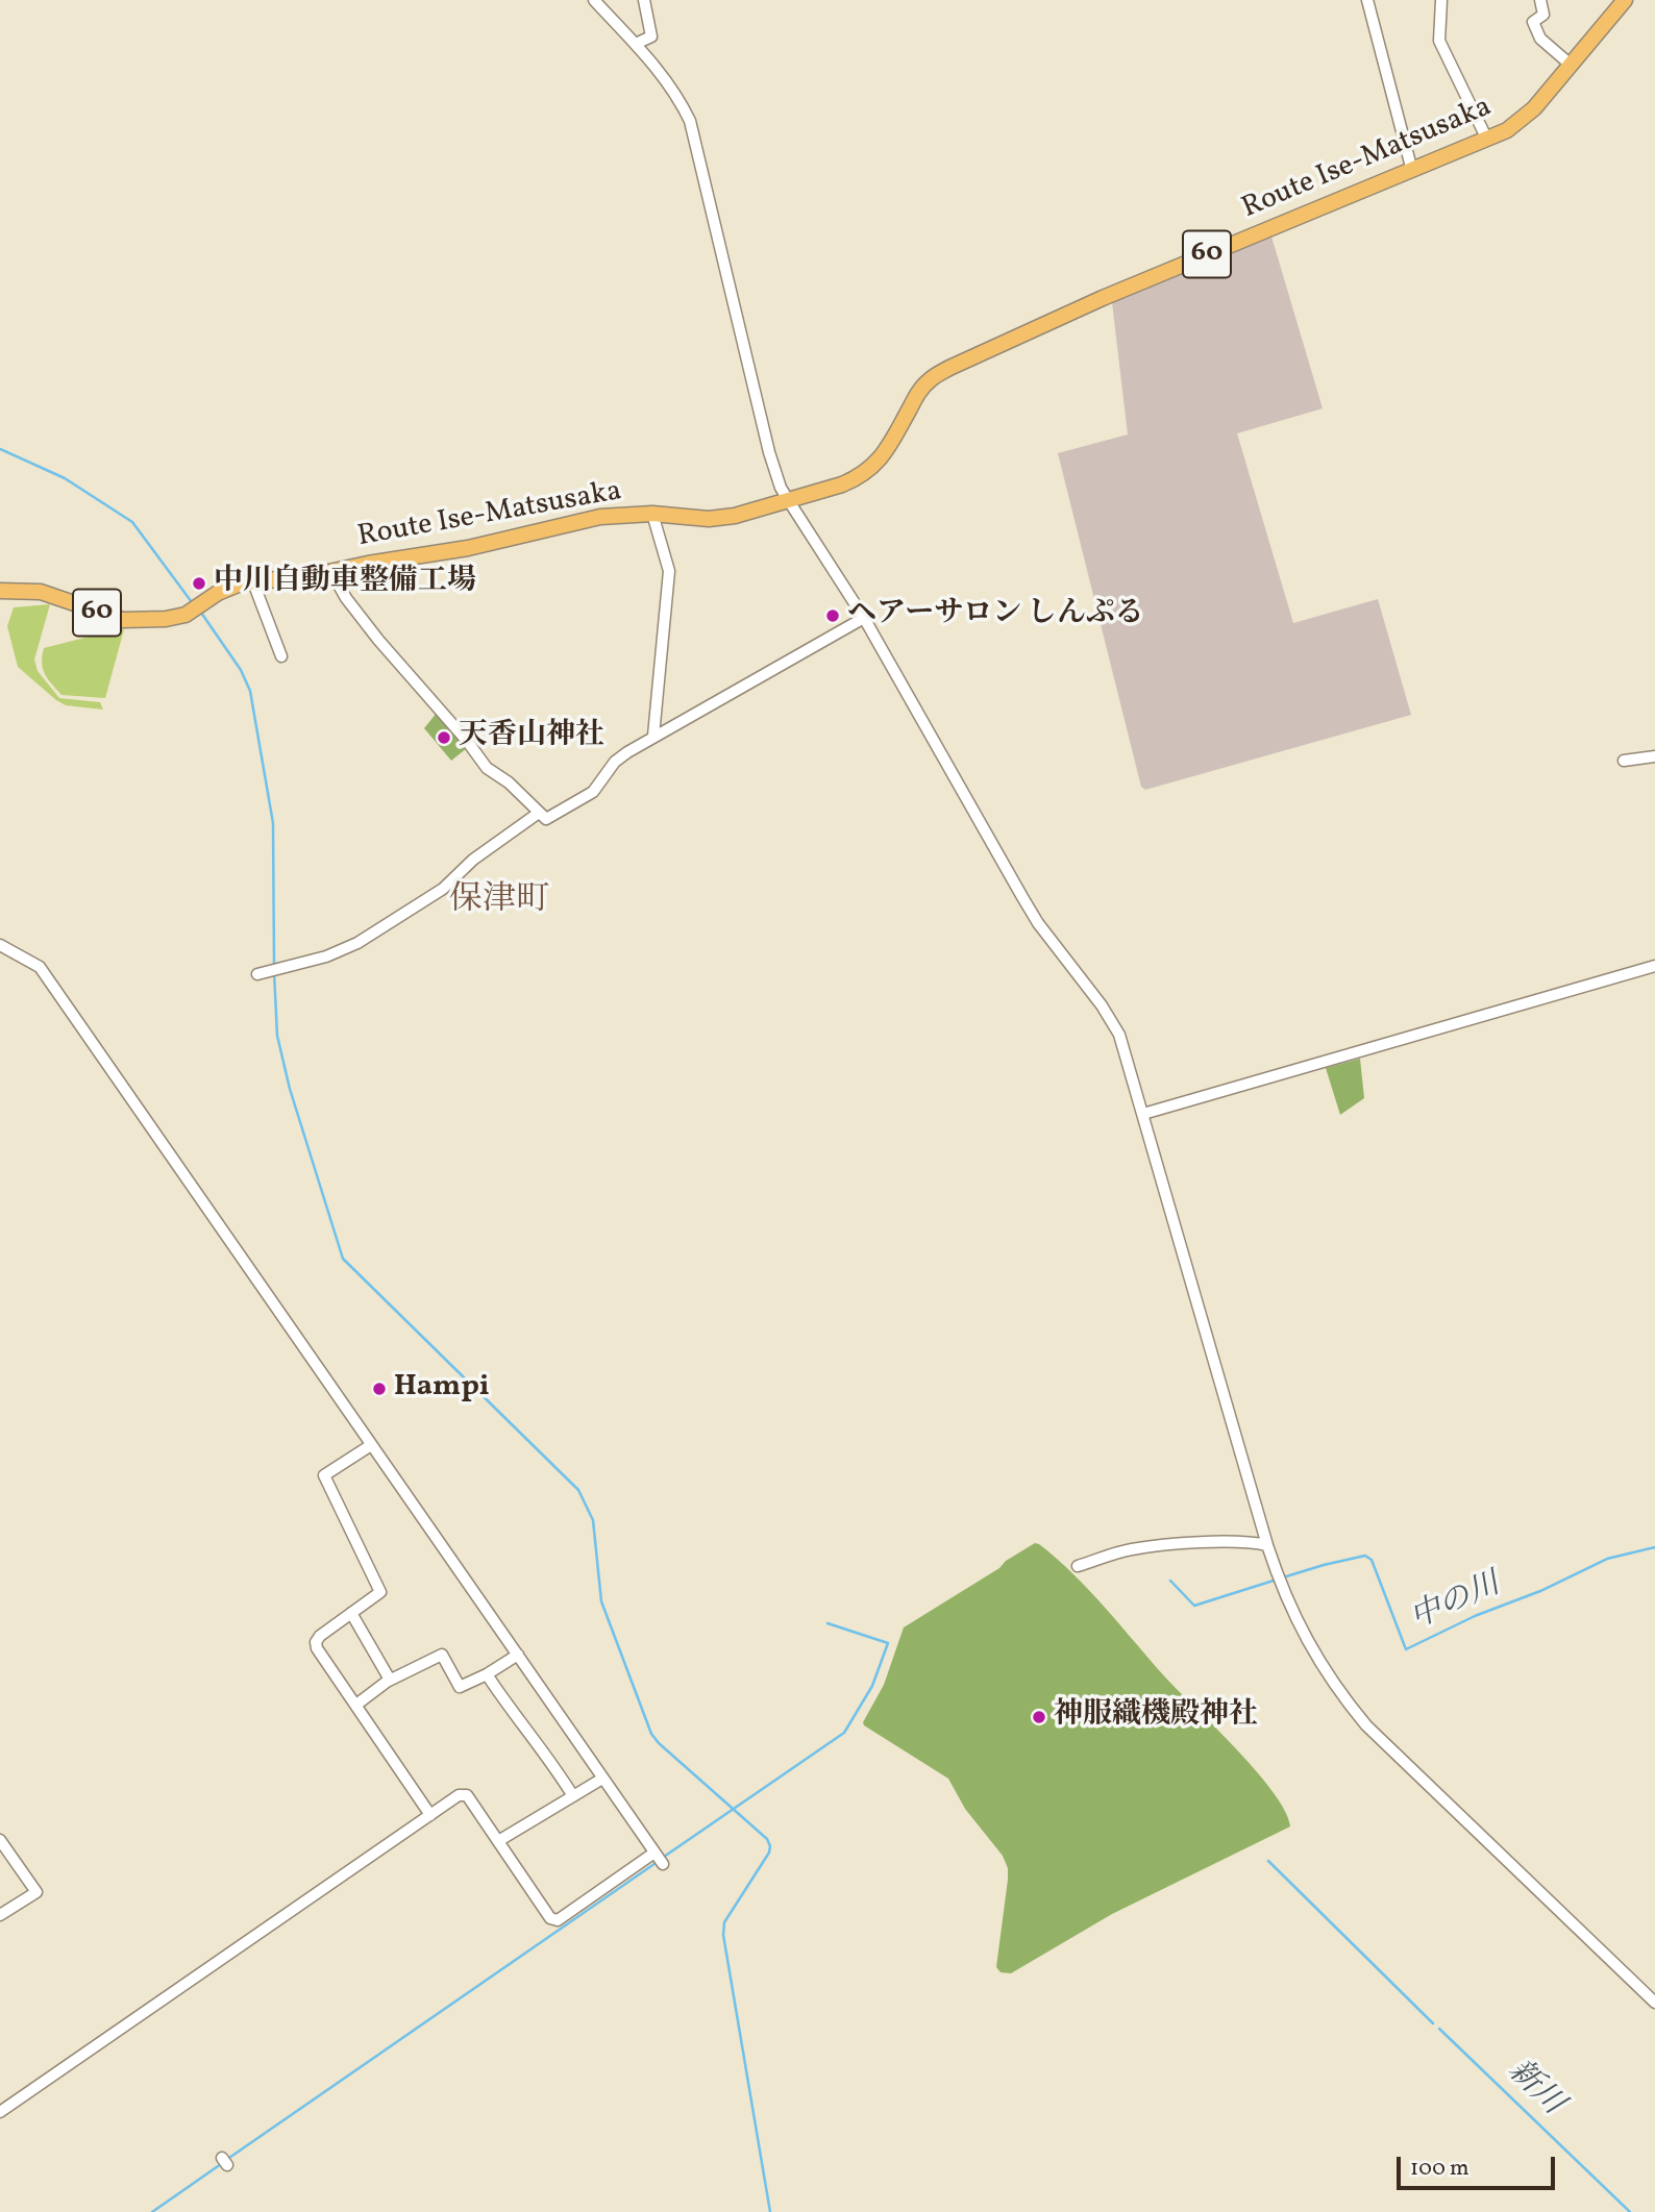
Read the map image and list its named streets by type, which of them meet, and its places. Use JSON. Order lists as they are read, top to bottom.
{
  "streets": {
    "main road": ["Route Ise-Matsusaka", "60"]
  },
  "districts": ["保津町"],
  "water": ["中の川", "新川"],
  "places": [
    "中川自動車整備工場",
    "ヘアーサロン しんぷる",
    "天香山神社",
    "Hampi",
    "神服織機殿神社"
  ],
  "scale_bar": "100 m"
}
